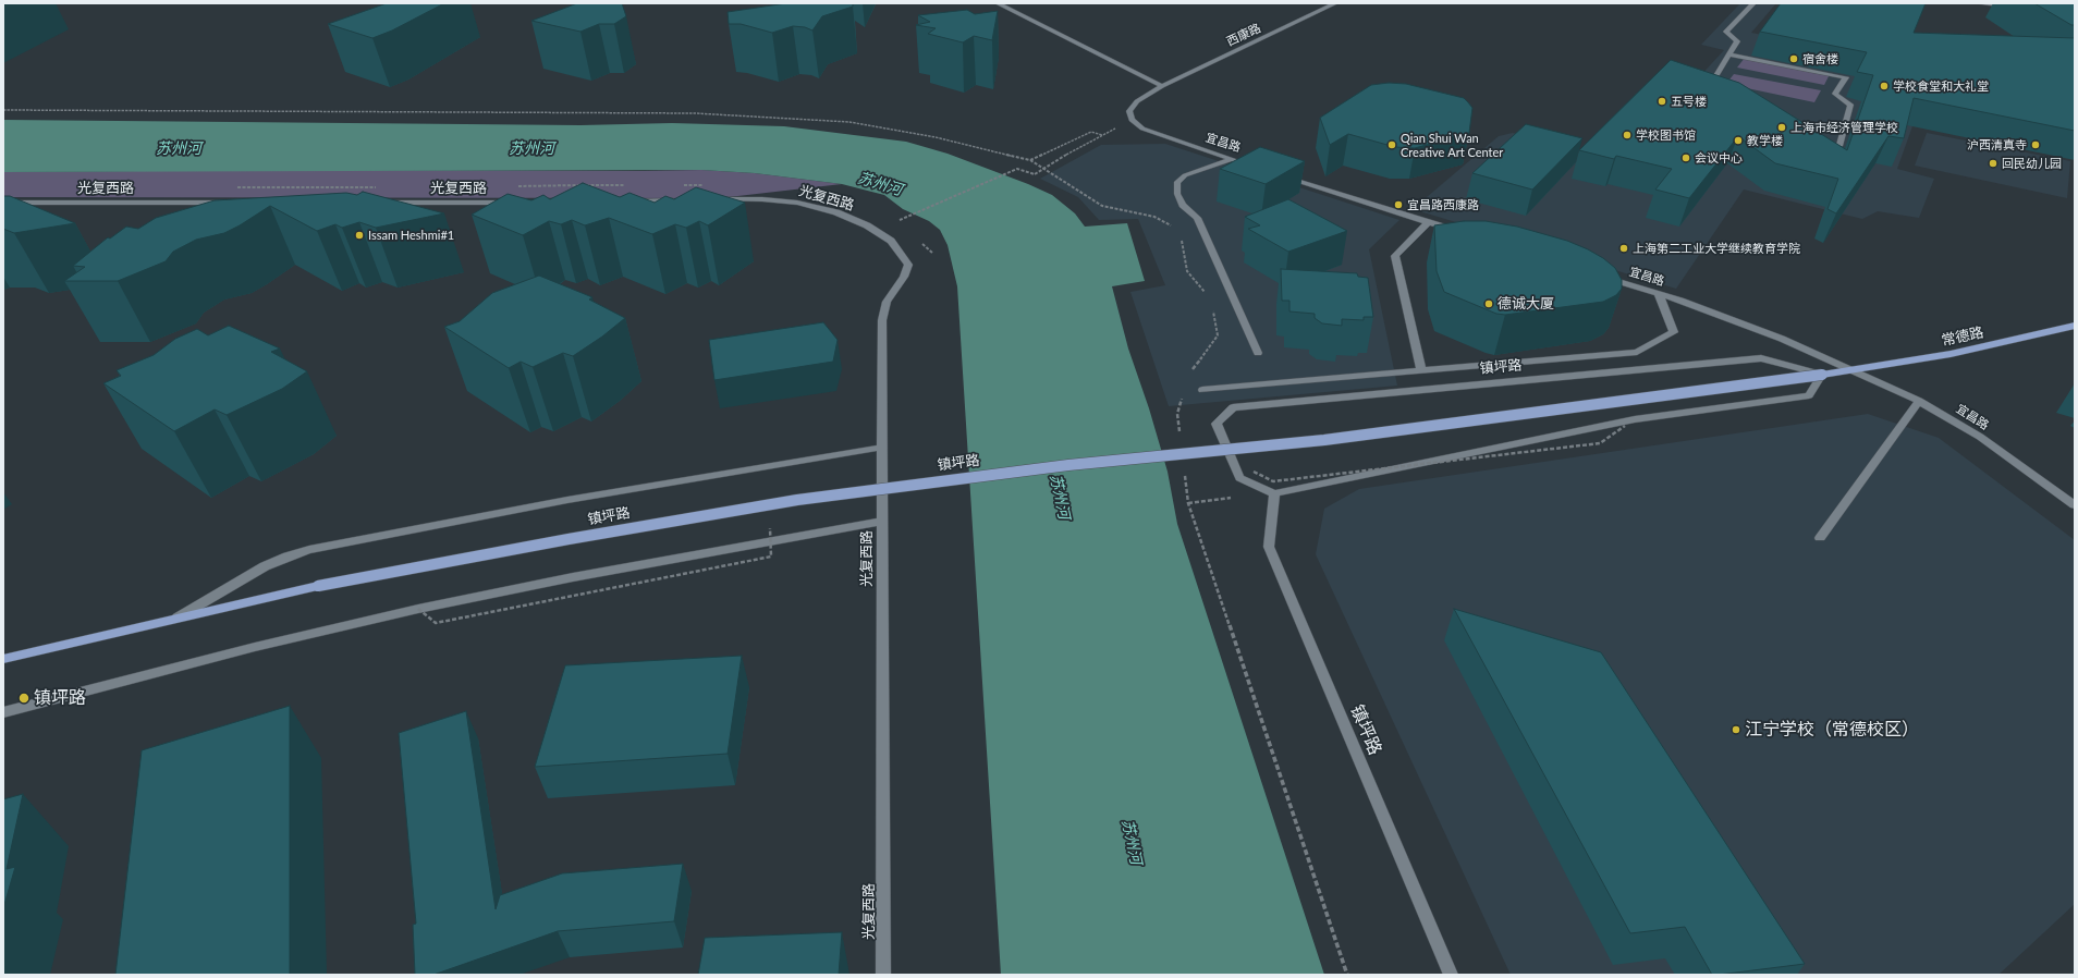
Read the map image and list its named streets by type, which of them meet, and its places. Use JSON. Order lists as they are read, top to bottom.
{
  "streets": {
    "main road": ["常德路", "镇坪路"],
    "street": ["西康路", "宜昌路", "光复西路"]
  },
  "crossings": [
    ["宜昌路", "常德路"],
    ["宜昌路", "镇坪路"],
    ["常德路", "镇坪路"]
  ],
  "water": ["苏州河"],
  "places": [
    "宿舍楼",
    "学校食堂和大礼堂",
    "五号楼",
    "上海市经济管理学校",
    "学校图书馆",
    "教学楼",
    "Qian Shui Wan Creative Art Center",
    "沪西清真寺",
    "会议中心",
    "回民幼儿园",
    "宜昌路西康路",
    "Issam Heshmi#1",
    "上海第二工业大学继续教育学院",
    "德诚大厦",
    "镇坪路",
    "江宁学校（常德校区）"
  ]
}
